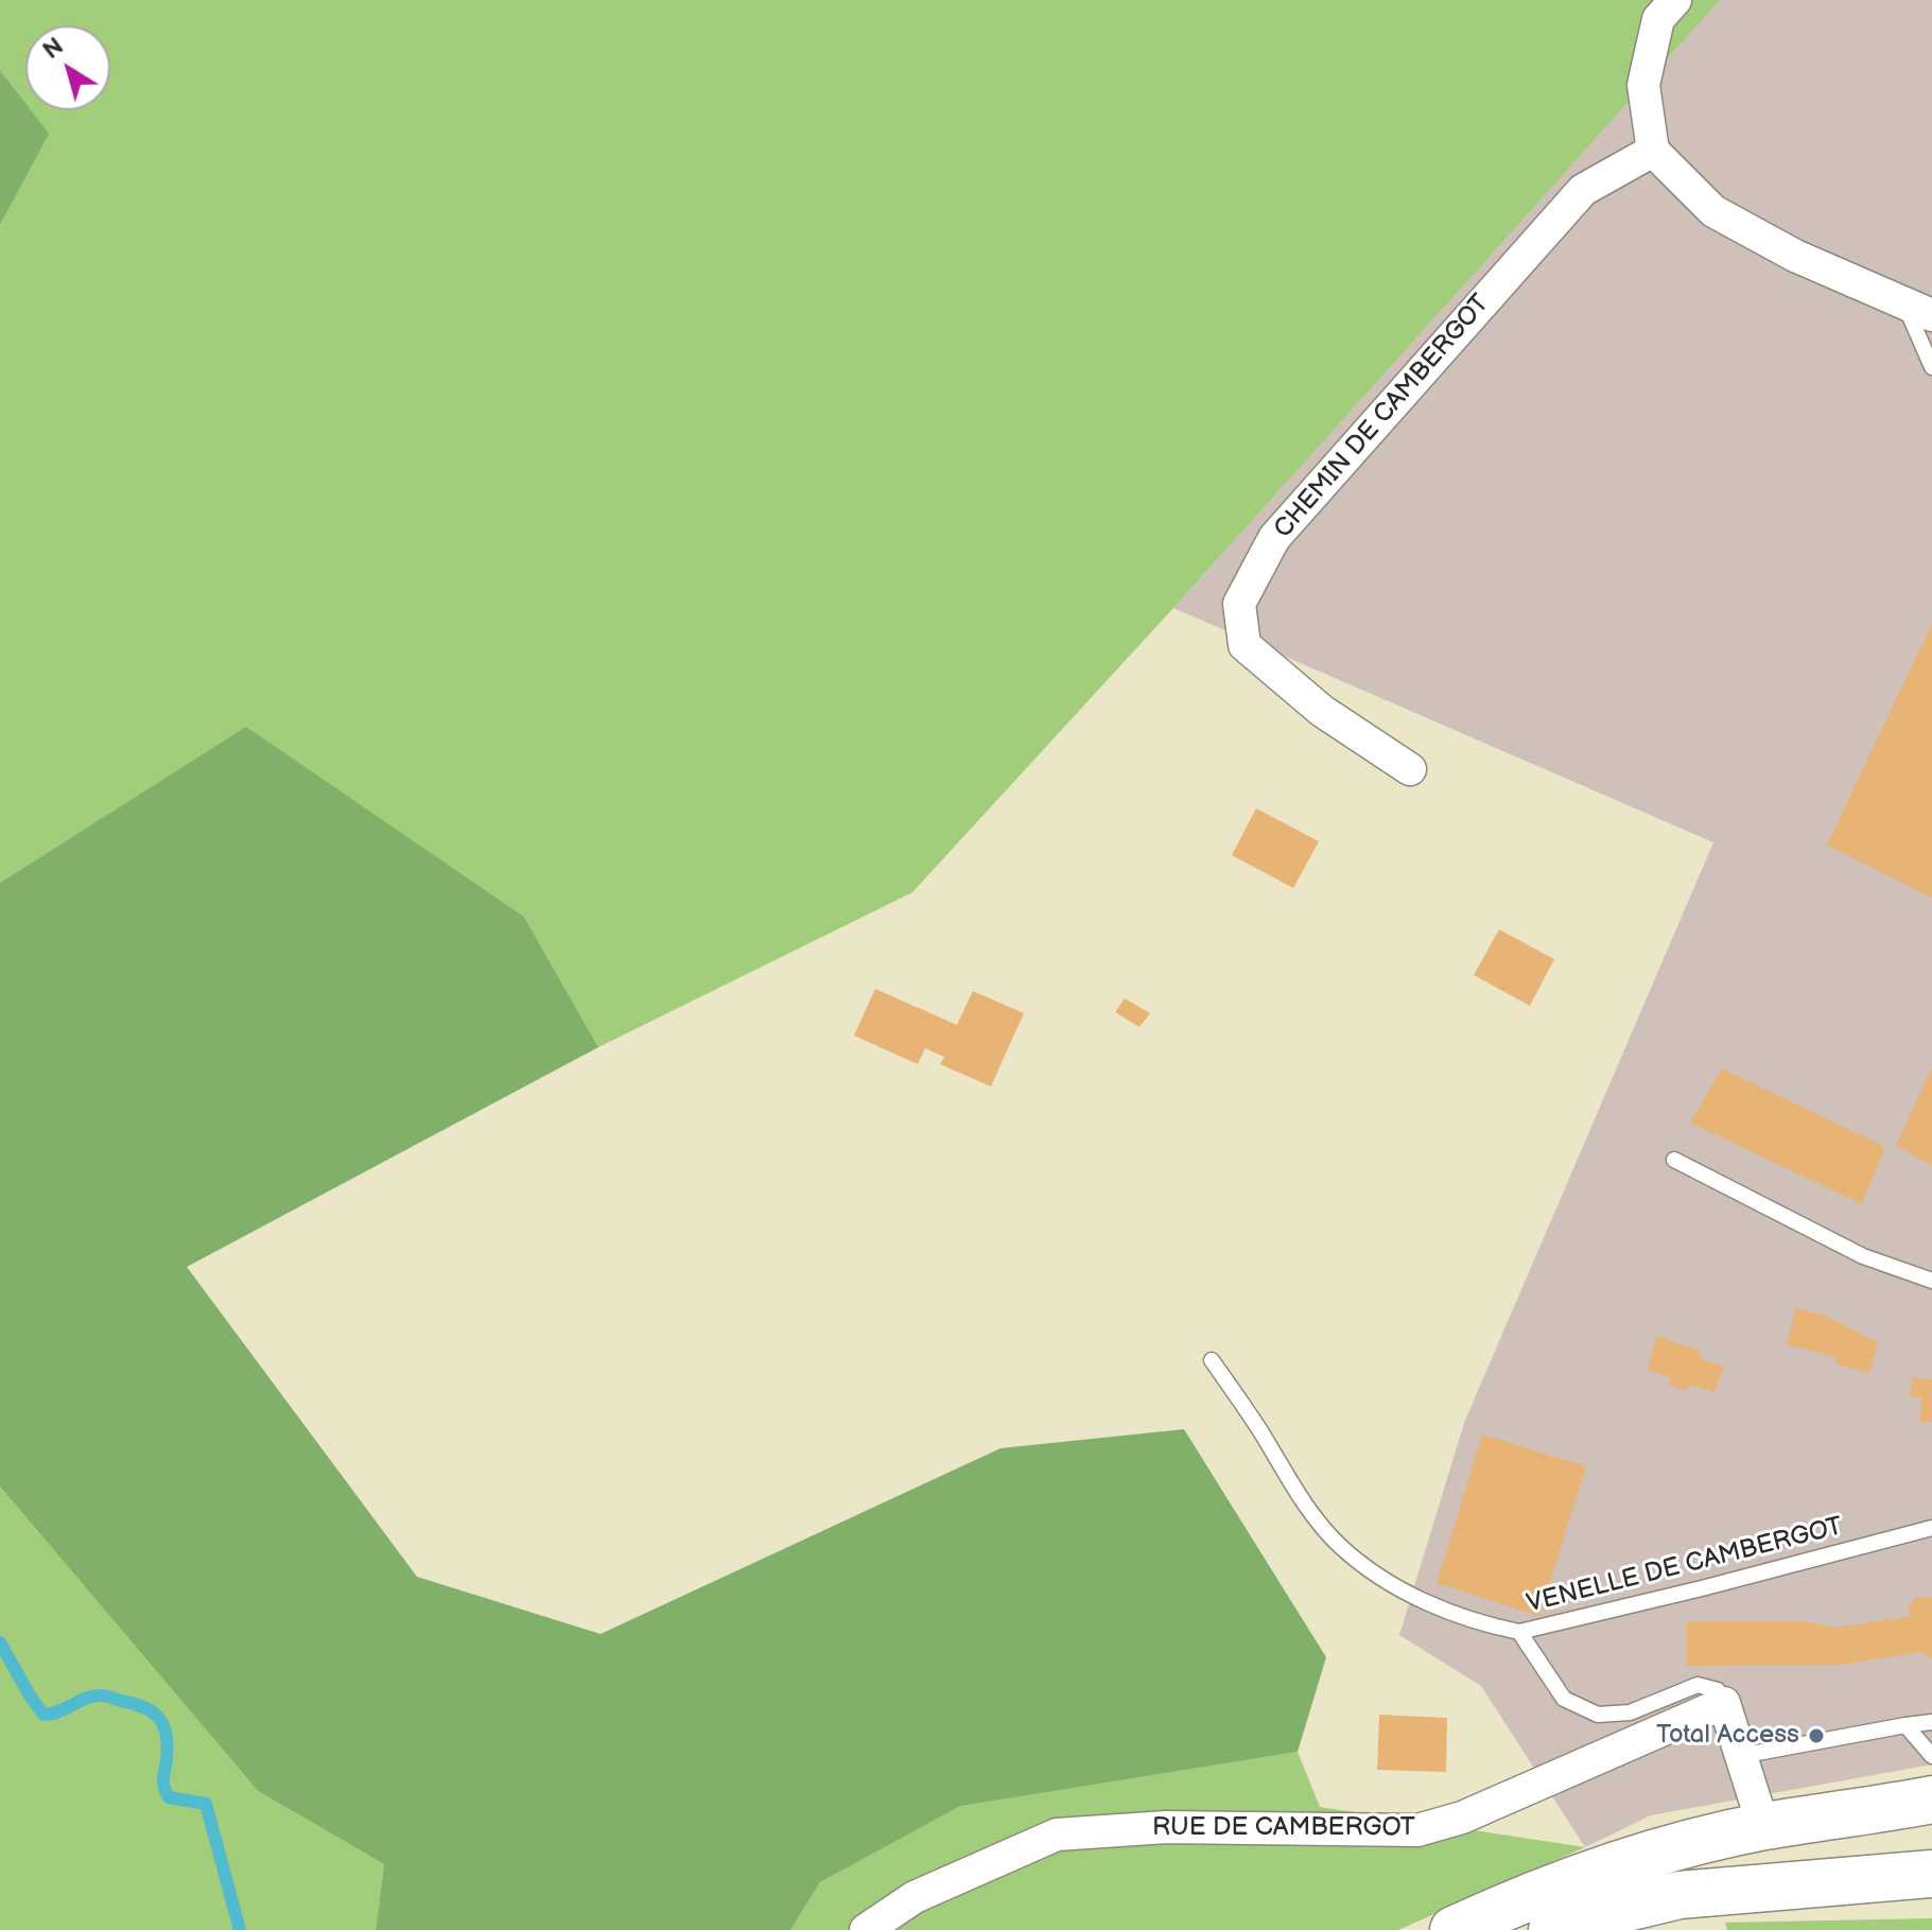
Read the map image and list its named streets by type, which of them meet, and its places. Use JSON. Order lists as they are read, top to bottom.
{
  "streets": {
    "street": ["CHEMIN DE CAMBERGOT", "RUE DE CAMBERGOT"],
    "lane": ["VENELLE DE CAMBERGOT"]
  },
  "places": ["Total Access"],
  "north": "top left"
}
